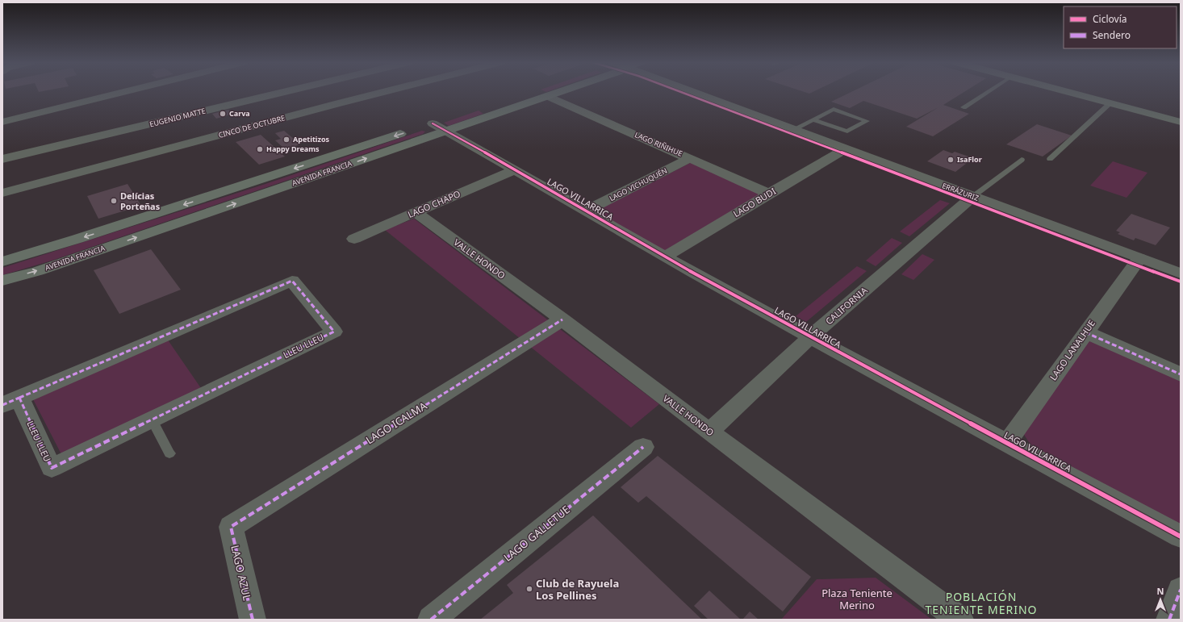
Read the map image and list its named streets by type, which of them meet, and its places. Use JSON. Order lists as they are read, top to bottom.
{
  "streets": {
    "main road": ["AVENIDA FRANCIA"],
    "street": [
      "EUGENIO MATTE",
      "CINCO DE OCTUBRE",
      "LAGO RIÑIHUE",
      "LAGO VICHUQUÉN",
      "ERRÁZURIZ",
      "LAGO VILLARRICA",
      "LAGO BUDI",
      "LAGO CHAPO",
      "VALLE HONDO",
      "CALIFORNIA",
      "LLEU LLEU",
      "LAGO LANALHUE",
      "LAGO ICALMA",
      "LAGO GALLETUE",
      "LAGO AZUL"
    ]
  },
  "crossings": [
    ["LAGO RIÑIHUE", "AVENIDA FRANCIA"],
    ["LAGO RIÑIHUE", "LAGO VICHUQUÉN"],
    ["LAGO RIÑIHUE", "LAGO BUDI"],
    ["AVENIDA FRANCIA", "LAGO VILLARRICA"],
    ["LAGO VICHUQUÉN", "LAGO VILLARRICA"],
    ["ERRÁZURIZ", "LAGO BUDI"],
    ["ERRÁZURIZ", "CALIFORNIA"],
    ["ERRÁZURIZ", "LAGO LANALHUE"],
    ["LAGO VILLARRICA", "LAGO BUDI"],
    ["LAGO VILLARRICA", "LAGO CHAPO"],
    ["LAGO VILLARRICA", "CALIFORNIA"],
    ["LAGO VILLARRICA", "LAGO LANALHUE"],
    ["LAGO CHAPO", "VALLE HONDO"],
    ["VALLE HONDO", "CALIFORNIA"],
    ["VALLE HONDO", "LAGO ICALMA"],
    ["LAGO ICALMA", "LAGO AZUL"]
  ],
  "districts": ["POBLACIÓN TENIENTE MERINO"],
  "parks": ["Plaza Teniente Merino"],
  "places": [
    "Carva",
    "Apetitizos",
    "Happy Dreams",
    "IsaFlor",
    "Delícias Porteñas",
    "Club de Rayuela Los Pellines"
  ],
  "legend": ["Ciclovía", "Sendero"],
  "north": "top"
}
